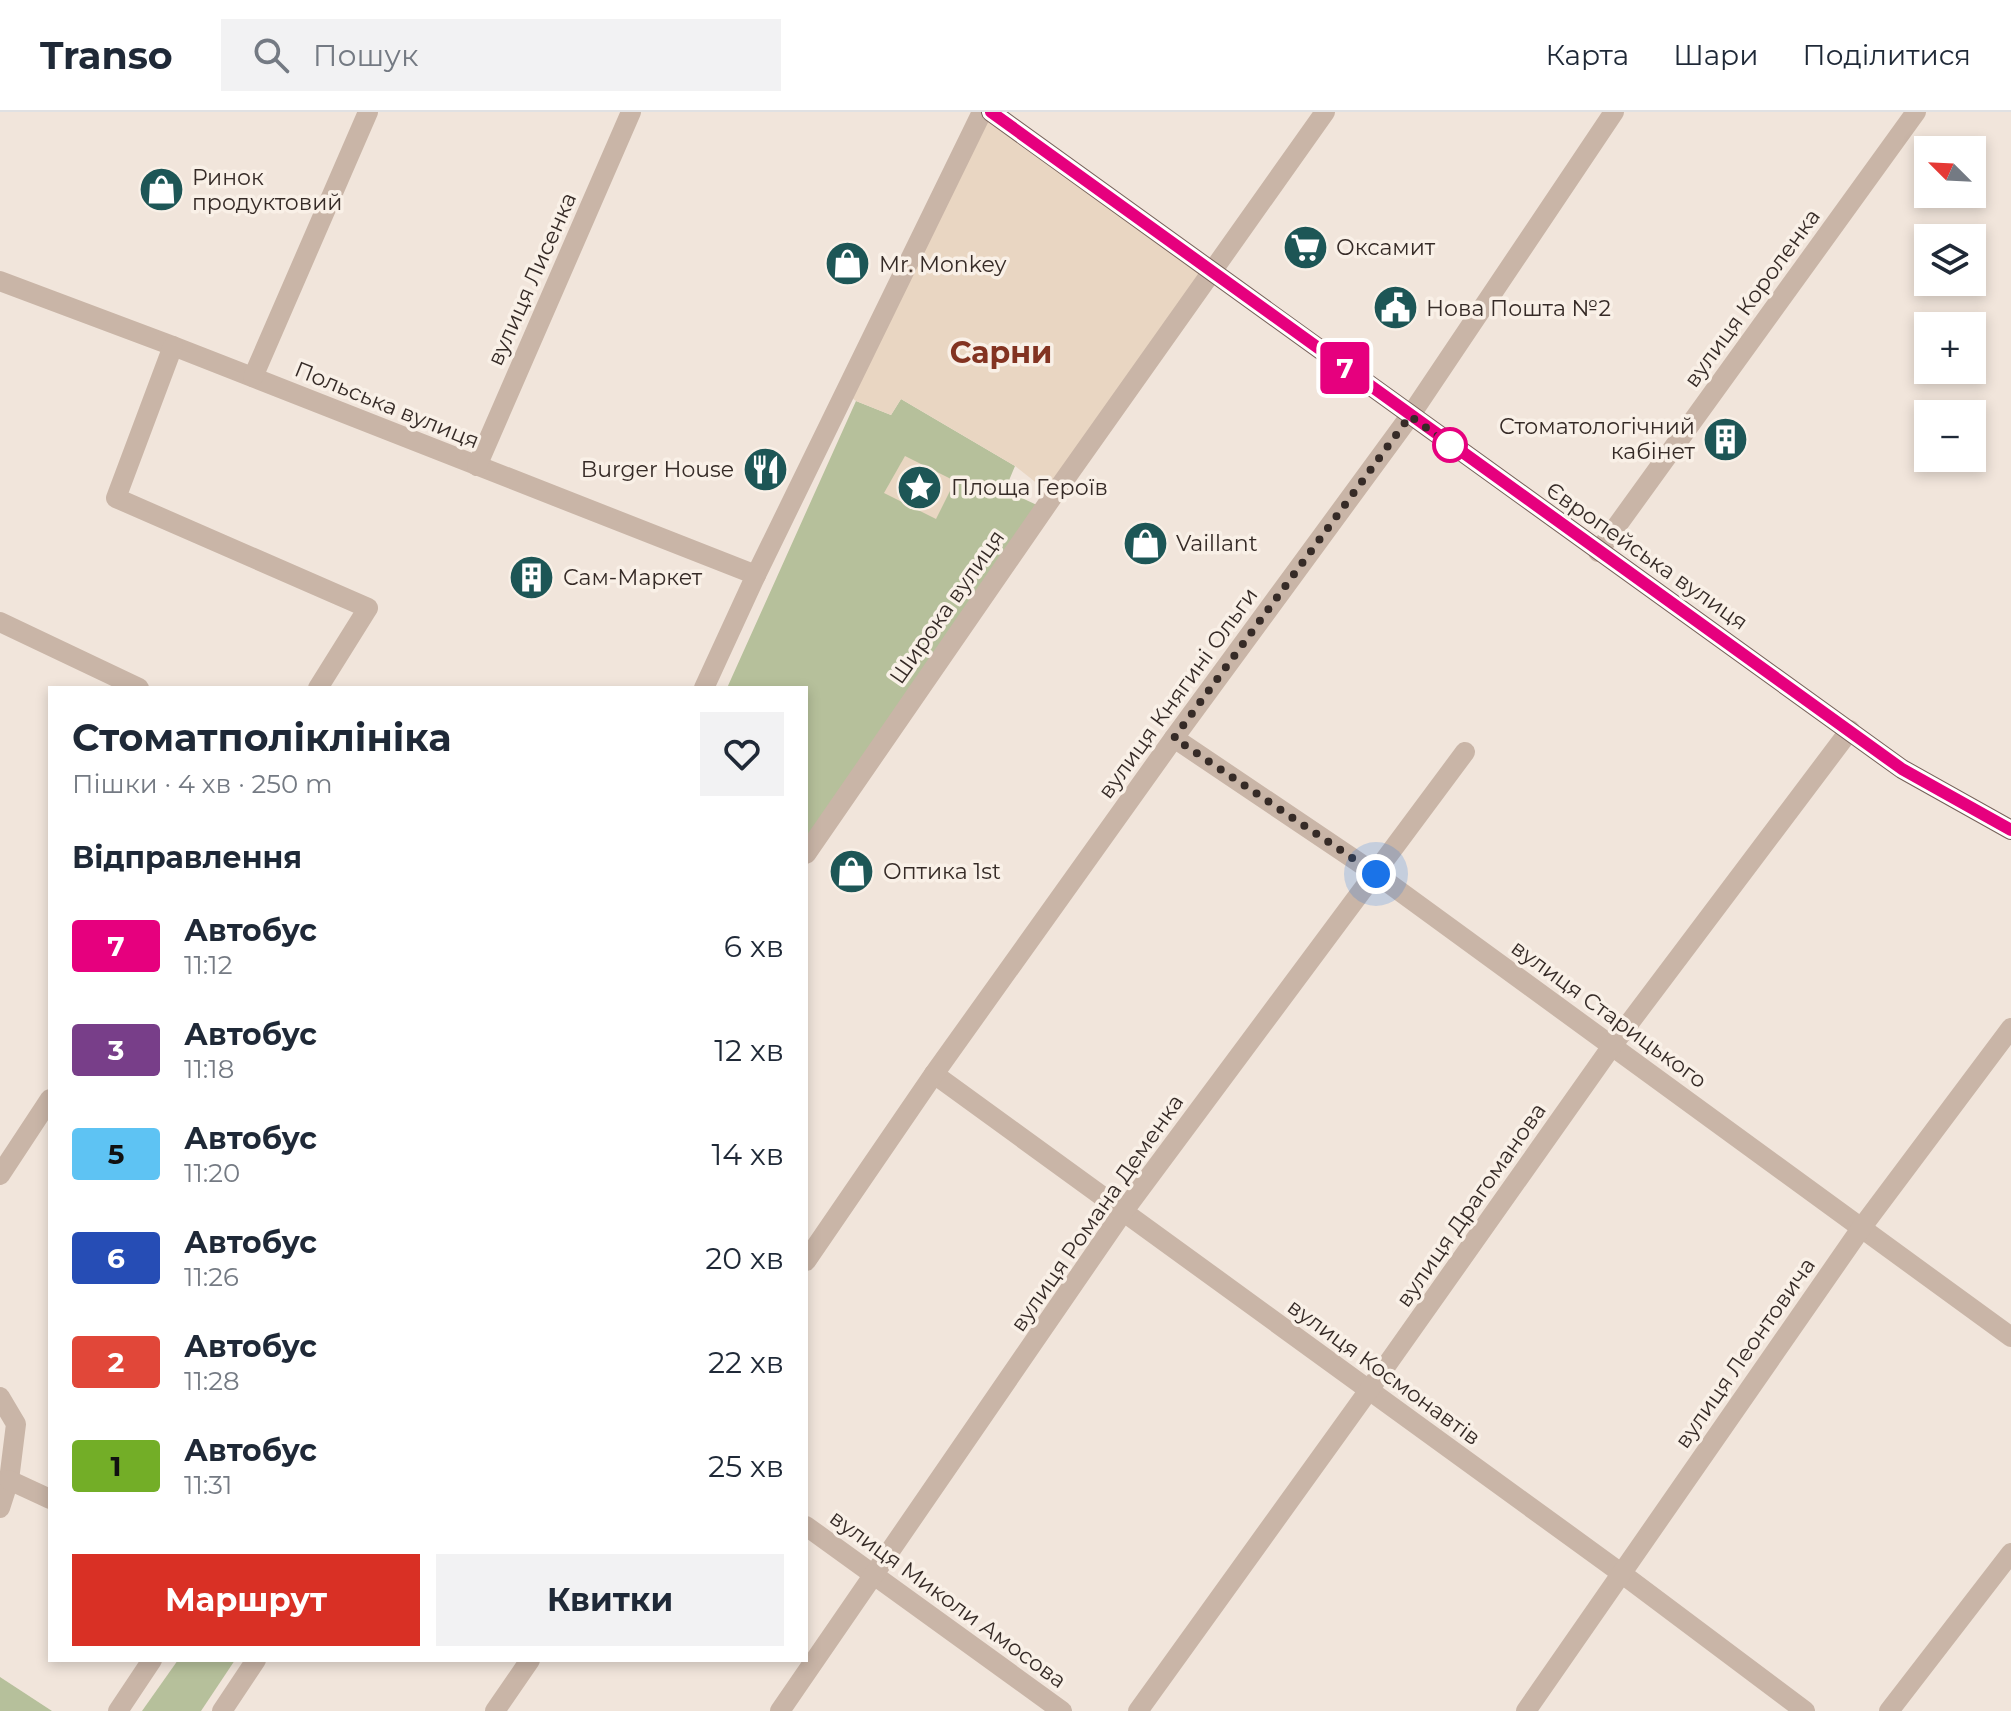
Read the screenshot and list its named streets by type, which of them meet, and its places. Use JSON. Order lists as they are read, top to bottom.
{
  "streets": {
    "main road": ["Європейська вулиця"],
    "street": [
      "вулиця Лисенка",
      "вулиця Короленка",
      "Польська вулиця",
      "Широка вулиця",
      "вулиця Княгині Ольги",
      "вулиця Старицького",
      "вулиця Драгоманова",
      "вулиця Романа Деменка",
      "вулиця Леонтовича",
      "вулиця Космонавтів",
      "вулиця Миколи Амосова"
    ]
  },
  "crossings": [
    ["вулиця Лисенка", "Польська вулиця"],
    ["вулиця Короленка", "Європейська вулиця"],
    ["Європейська вулиця", "Широка вулиця"],
    ["Європейська вулиця", "вулиця Княгині Ольги"],
    ["Європейська вулиця", "вулиця Драгоманова"],
    ["вулиця Княгині Ольги", "вулиця Старицького"],
    ["вулиця Княгині Ольги", "вулиця Космонавтів"],
    ["вулиця Старицького", "вулиця Драгоманова"],
    ["вулиця Старицького", "вулиця Романа Деменка"],
    ["вулиця Старицького", "вулиця Леонтовича"],
    ["вулиця Драгоманова", "вулиця Космонавтів"],
    ["вулиця Романа Деменка", "вулиця Космонавтів"],
    ["вулиця Романа Деменка", "вулиця Миколи Амосова"],
    ["вулиця Леонтовича", "вулиця Космонавтів"]
  ],
  "districts": ["Сарни"],
  "places": {
    "shop": [
      "Ринок продуктовий",
      "Mr. Monkey",
      "Vaillant",
      "Оптика 1st"
    ],
    "supermarket": ["Оксамит"],
    "public building": ["Нова Пошта №2"],
    "building": ["Стоматологічний кабінет", "Сам-Маркет"],
    "restaurant": ["Burger House"],
    "place": ["Площа Героїв"]
  },
  "lines": ["bus line 7"],
  "north": "top left",
  "page": {
    "header": "Transo",
    "search": "Пошук",
    "nav": ["Карта", "Шари", "Поділитися"],
    "on_map": "7",
    "map_buttons": ["+", "−"],
    "heading": [
      ["Стоматполіклініка", "Пішки · 4 хв · 250 m"],
      "Відправлення"
    ],
    "list": [
      {
        "mark": "7",
        "name": "Автобус",
        "note": "11:12",
        "value": "6 хв"
      },
      {
        "mark": "3",
        "name": "Автобус",
        "note": "11:18",
        "value": "12 хв"
      },
      {
        "mark": "5",
        "name": "Автобус",
        "note": "11:20",
        "value": "14 хв"
      },
      {
        "mark": "6",
        "name": "Автобус",
        "note": "11:26",
        "value": "20 хв"
      },
      {
        "mark": "2",
        "name": "Автобус",
        "note": "11:28",
        "value": "22 хв"
      },
      {
        "mark": "1",
        "name": "Автобус",
        "note": "11:31",
        "value": "25 хв"
      }
    ],
    "buttons": ["Маршрут", "Квитки"]
  }
}
